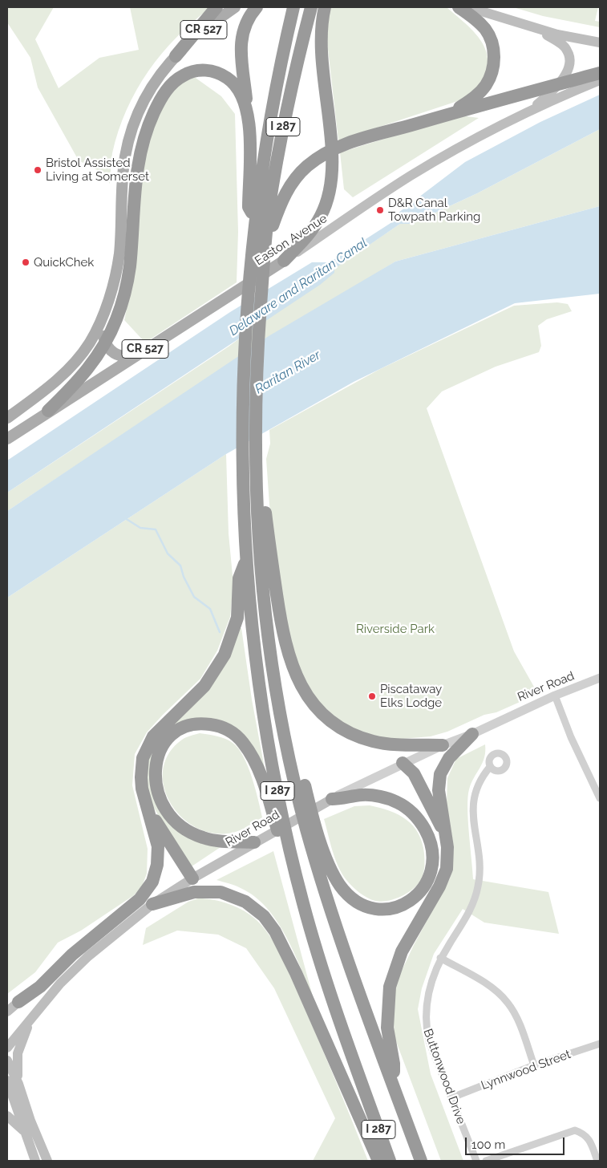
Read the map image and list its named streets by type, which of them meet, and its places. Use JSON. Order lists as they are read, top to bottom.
{
  "streets": {
    "highway": ["I 287"],
    "main road": ["CR 527", "Easton Avenue", "River Road"],
    "street": ["Lynnwood Street", "Buttonwood Drive"]
  },
  "crossings": [
    ["Lynnwood Street", "Buttonwood Drive"]
  ],
  "water": ["Delaware and Raritan Canal", "Raritan River"],
  "parks": ["Riverside Park"],
  "places": [
    "Bristol Assisted Living at Somerset",
    "D&R Canal Towpath Parking",
    "QuickChek",
    "Piscataway Elks Lodge"
  ],
  "scale_bar": "100 m"
}
